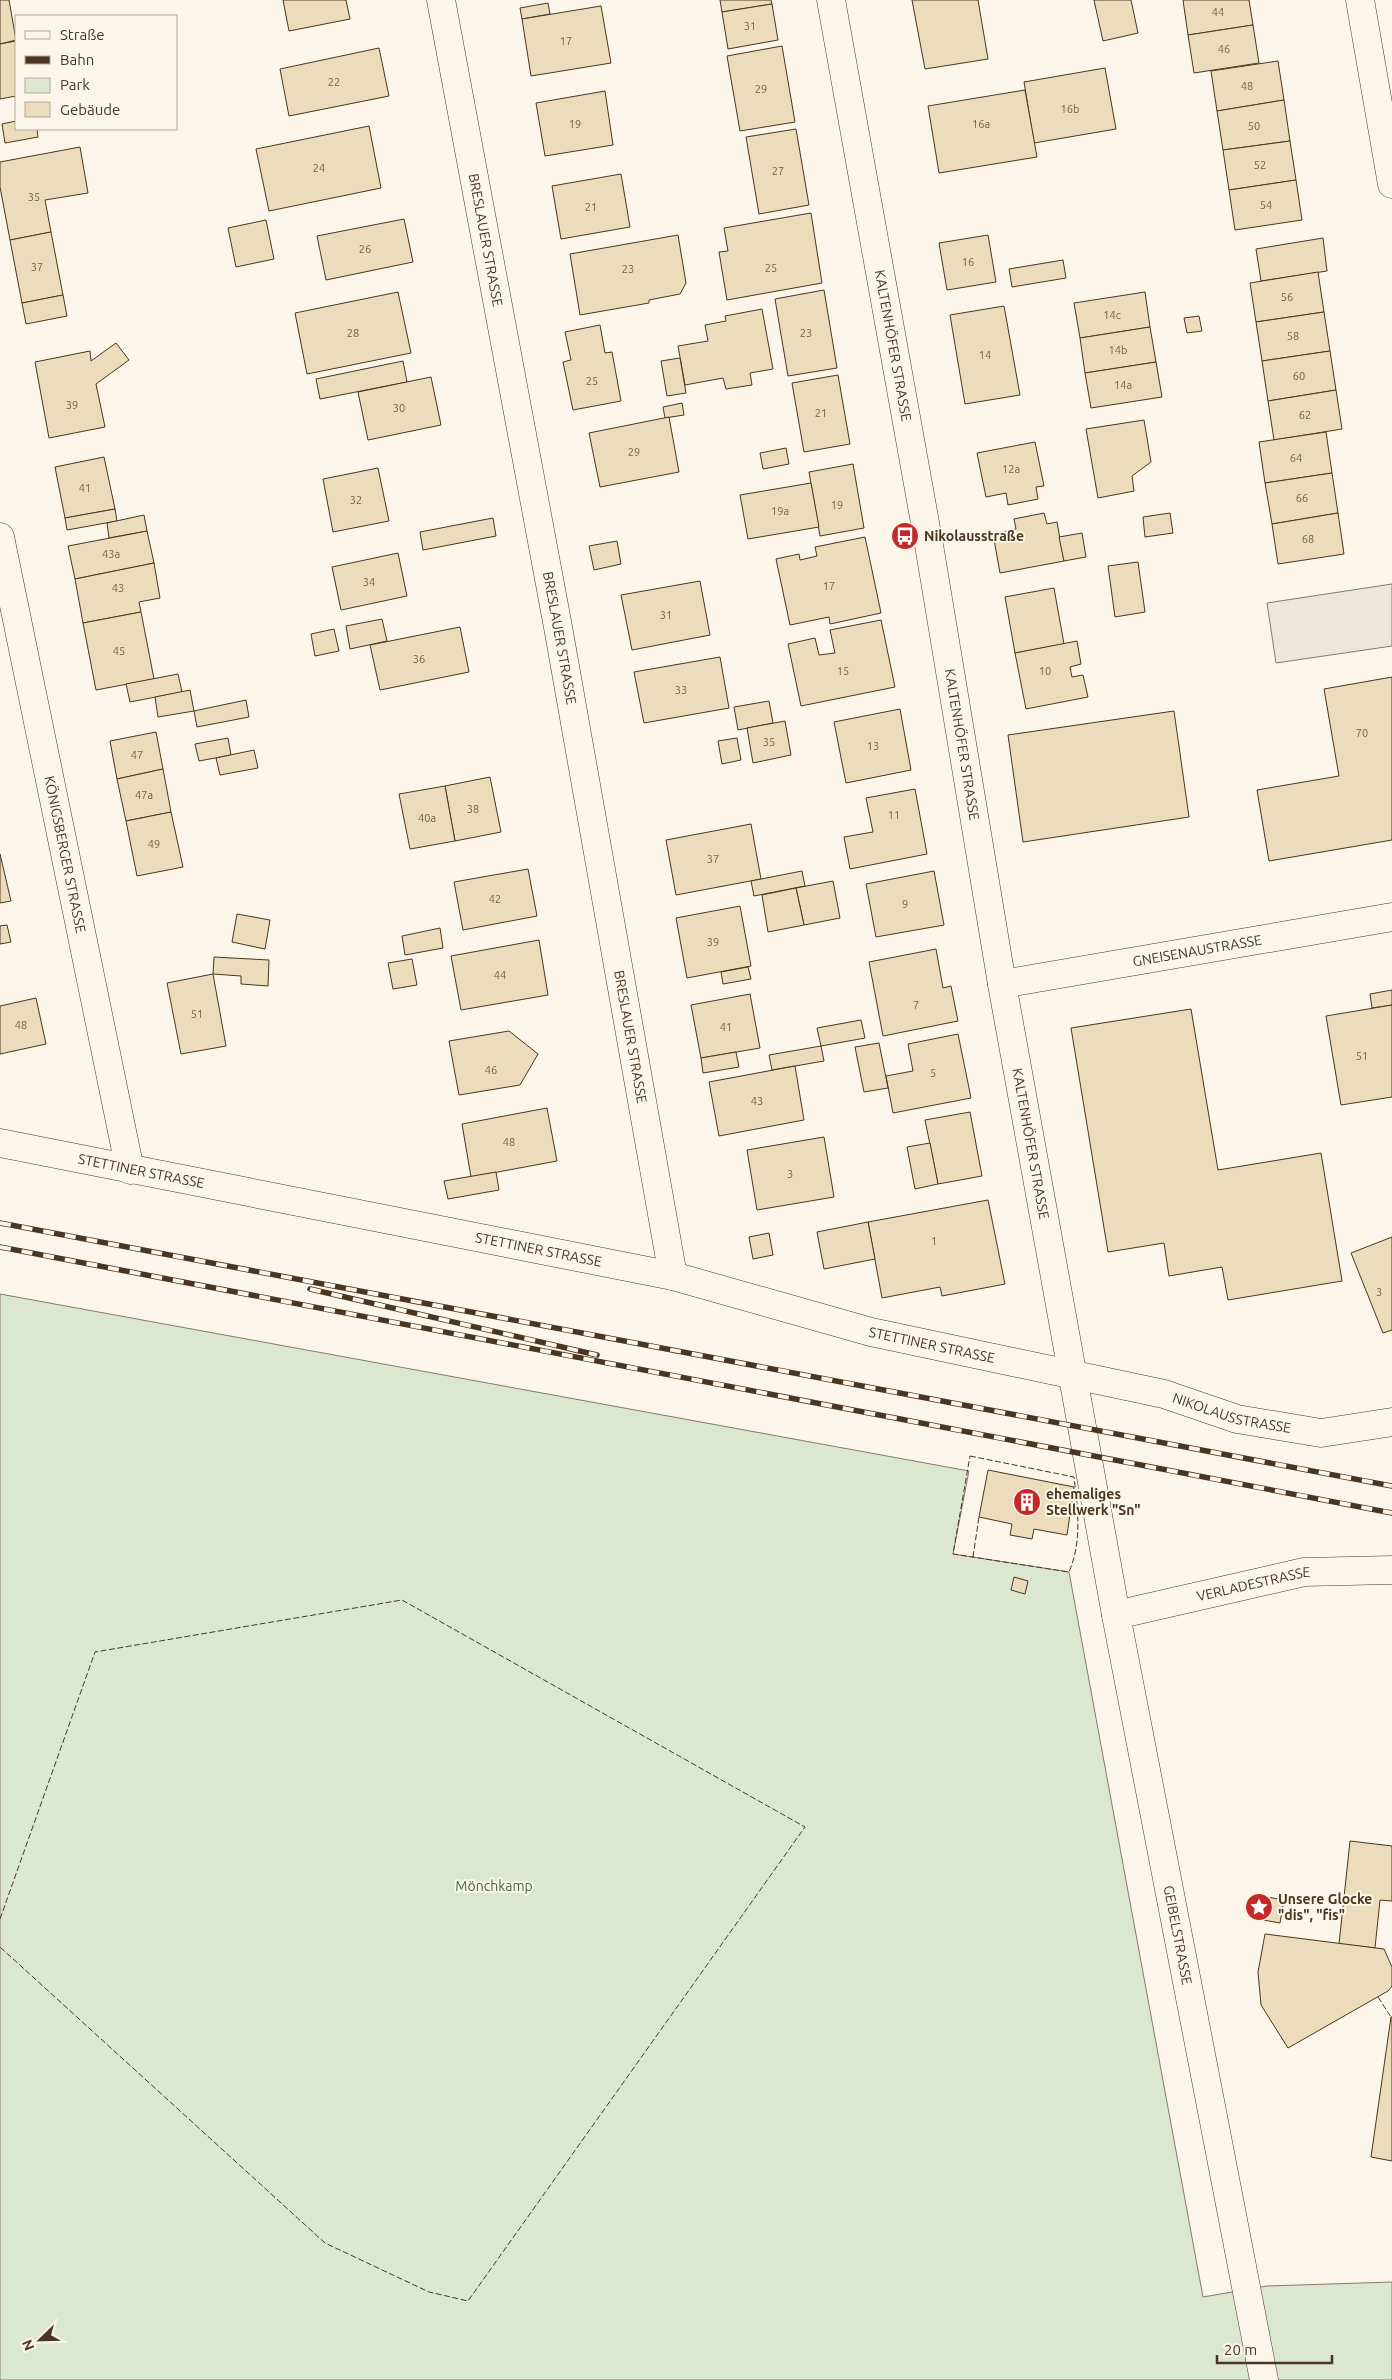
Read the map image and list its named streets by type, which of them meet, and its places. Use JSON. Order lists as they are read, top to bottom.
{
  "streets": {
    "street": [
      "BRESLAUER STRASSE",
      "KALTENHÖFER STRASSE",
      "KÖNIGSBERGER STRASSE",
      "GNEISENAUSTRASSE",
      "STETTINER STRASSE",
      "NIKOLAUSSTRASSE",
      "VERLADESTRASSE",
      "GEIBELSTRASSE"
    ]
  },
  "crossings": [
    ["BRESLAUER STRASSE", "STETTINER STRASSE"],
    ["KALTENHÖFER STRASSE", "GNEISENAUSTRASSE"],
    ["KALTENHÖFER STRASSE", "STETTINER STRASSE"],
    ["KALTENHÖFER STRASSE", "NIKOLAUSSTRASSE"],
    ["KALTENHÖFER STRASSE", "GEIBELSTRASSE"],
    ["KÖNIGSBERGER STRASSE", "STETTINER STRASSE"],
    ["STETTINER STRASSE", "NIKOLAUSSTRASSE"],
    ["VERLADESTRASSE", "GEIBELSTRASSE"]
  ],
  "parks": ["Mönchkamp"],
  "places": {
    "bus stop": ["Nikolausstraße"],
    "building": ["ehemaliges Stellwerk \"Sn\""],
    "place": ["Unsere Glocke \"dis\", \"fis\""]
  },
  "house_numbers": [
    "44",
    "31",
    "17",
    "46",
    "22",
    "48",
    "29",
    "16b",
    "19",
    "16a",
    "50",
    "52",
    "24",
    "27",
    "35",
    "54",
    "21",
    "26",
    "16",
    "37",
    "25",
    "23",
    "56",
    "14c",
    "28",
    "23",
    "58",
    "14b",
    "14",
    "60",
    "25",
    "14a",
    "39",
    "30",
    "21",
    "62",
    "29",
    "64",
    "12a",
    "41",
    "66",
    "32",
    "19",
    "19a",
    "68",
    "43a",
    "34",
    "17",
    "43",
    "31",
    "45",
    "36",
    "15",
    "10",
    "33",
    "70",
    "35",
    "13",
    "47",
    "47a",
    "38",
    "11",
    "40a",
    "49",
    "37",
    "42",
    "9",
    "39",
    "44",
    "7",
    "51",
    "48",
    "41",
    "51",
    "46",
    "5",
    "43",
    "48",
    "3",
    "1",
    "3"
  ],
  "legend": [
    "Straße",
    "Bahn",
    "Park",
    "Gebäude"
  ],
  "scale_bar": "20 m",
  "north": "bottom left"
}
